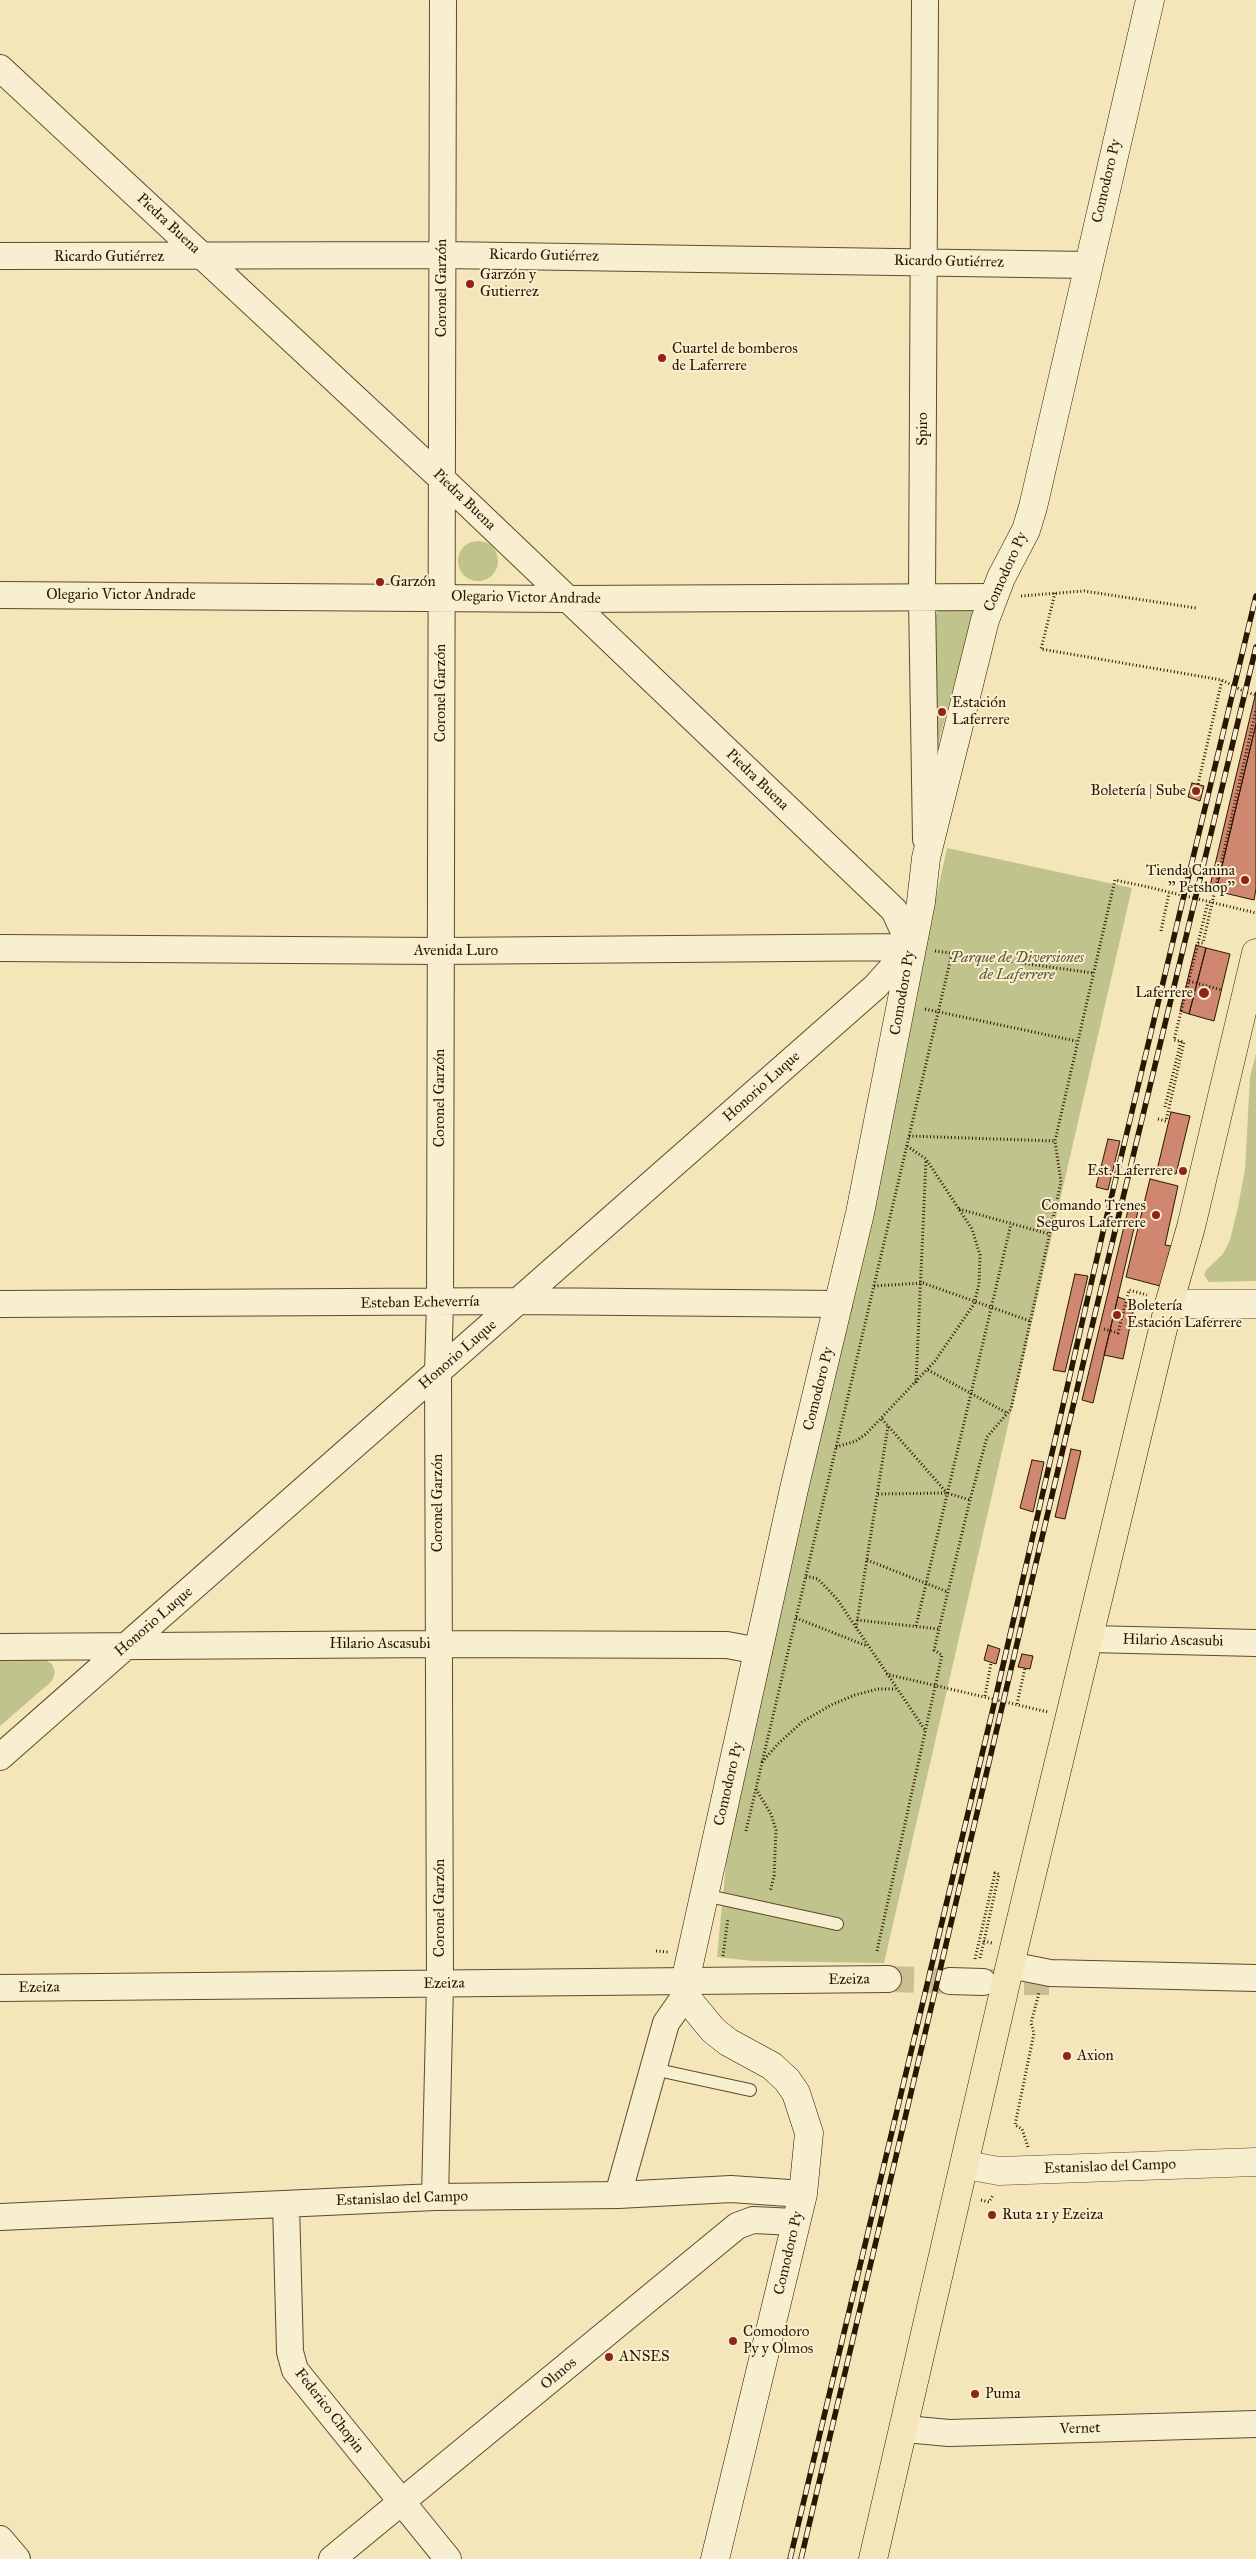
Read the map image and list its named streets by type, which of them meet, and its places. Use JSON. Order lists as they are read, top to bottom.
{
  "streets": {
    "main road": ["Comodoro Py", "Estanislao del Campo"],
    "street": [
      "Piedra Buena",
      "Ricardo Gutiérrez",
      "Coronel Garzón",
      "Spiro",
      "Olegario Victor Andrade",
      "Avenida Luro",
      "Honorio Luque",
      "Esteban Echeverría",
      "Hilario Ascasubi",
      "Ezeiza",
      "Olmos",
      "Federico Chopin",
      "Vernet"
    ]
  },
  "crossings": [
    ["Comodoro Py", "Piedra Buena"],
    ["Comodoro Py", "Ricardo Gutiérrez"],
    ["Comodoro Py", "Spiro"],
    ["Comodoro Py", "Olegario Victor Andrade"],
    ["Comodoro Py", "Avenida Luro"],
    ["Comodoro Py", "Honorio Luque"],
    ["Comodoro Py", "Esteban Echeverría"],
    ["Comodoro Py", "Hilario Ascasubi"],
    ["Comodoro Py", "Ezeiza"],
    ["Comodoro Py", "Estanislao del Campo"],
    ["Comodoro Py", "Olmos"],
    ["Piedra Buena", "Ricardo Gutiérrez"],
    ["Piedra Buena", "Coronel Garzón"],
    ["Piedra Buena", "Olegario Victor Andrade"],
    ["Piedra Buena", "Avenida Luro"],
    ["Piedra Buena", "Honorio Luque"],
    ["Ricardo Gutiérrez", "Coronel Garzón"],
    ["Ricardo Gutiérrez", "Spiro"],
    ["Coronel Garzón", "Olegario Victor Andrade"],
    ["Coronel Garzón", "Avenida Luro"],
    ["Coronel Garzón", "Honorio Luque"],
    ["Coronel Garzón", "Esteban Echeverría"],
    ["Coronel Garzón", "Hilario Ascasubi"],
    ["Coronel Garzón", "Ezeiza"],
    ["Coronel Garzón", "Estanislao del Campo"],
    ["Spiro", "Olegario Victor Andrade"],
    ["Avenida Luro", "Honorio Luque"],
    ["Honorio Luque", "Esteban Echeverría"],
    ["Honorio Luque", "Hilario Ascasubi"],
    ["Estanislao del Campo", "Federico Chopin"],
    ["Olmos", "Federico Chopin"]
  ],
  "parks": ["Parque de Diversiones de Laferrere"],
  "places": [
    "Garzón y Gutierrez",
    "Cuartel de bomberos de Laferrere",
    "Garzón",
    "Estación Laferrere",
    "Boletería | Sube",
    "Tienda Canina '' Petshop''",
    "Laferrere",
    "Est. Laferrere",
    "Comando Trenes Seguros Laferrere",
    "Boletería Estación Laferrere",
    "Axion",
    "Ruta 21 y Ezeiza",
    "Comodoro Py y Olmos",
    "ANSES",
    "Puma"
  ]
}
